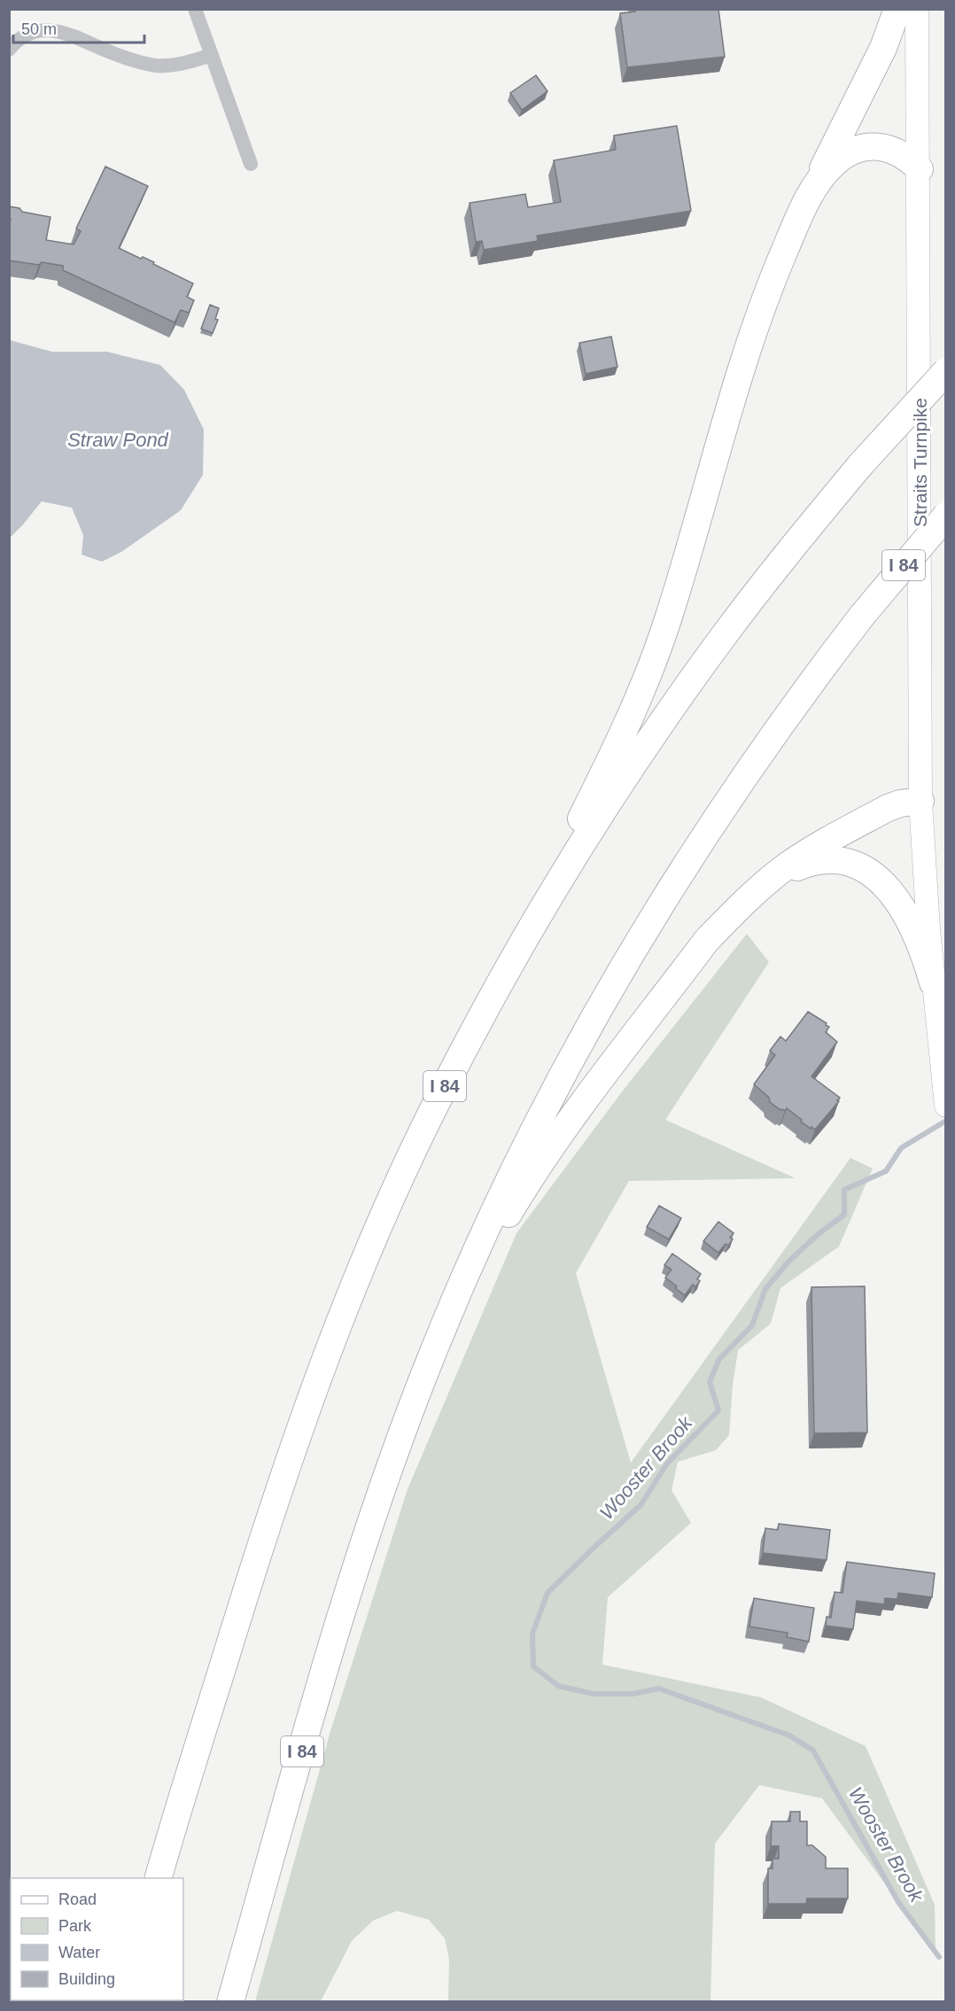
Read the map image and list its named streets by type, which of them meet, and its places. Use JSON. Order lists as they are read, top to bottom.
{
  "streets": {
    "highway": ["I 84"],
    "main road": ["Straits Turnpike"]
  },
  "water": ["Straw Pond", "Wooster Brook"],
  "legend": [
    "Road",
    "Park",
    "Water",
    "Building"
  ],
  "scale_bar": "50 m"
}
